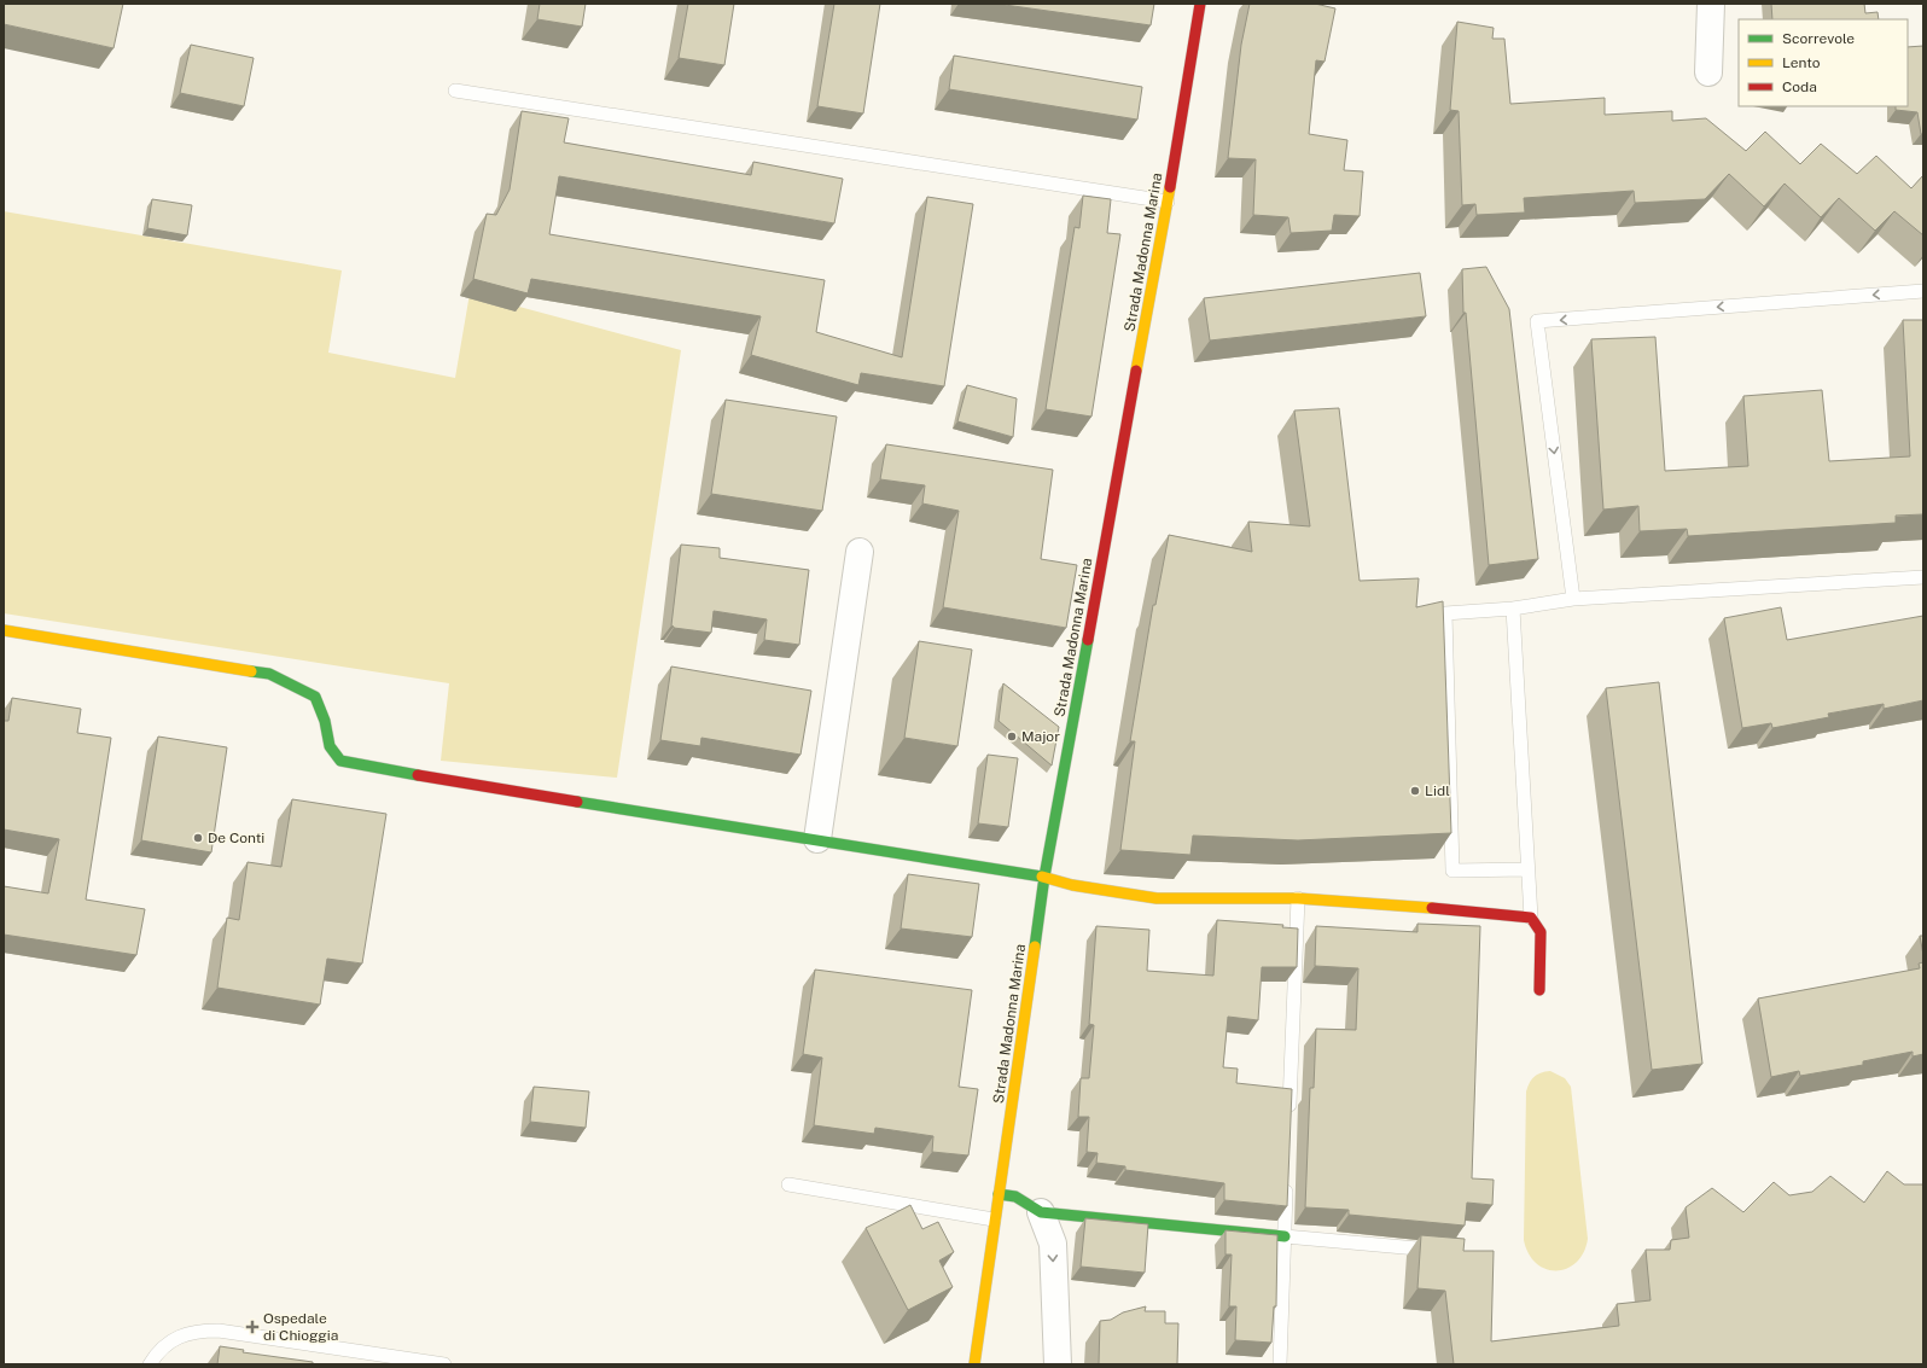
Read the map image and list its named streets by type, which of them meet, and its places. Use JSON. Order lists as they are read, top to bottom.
{
  "streets": {
    "street": ["Strada Madonna Marina"]
  },
  "places": {
    "other": ["Major", "Lidl", "De Conti"],
    "health": ["Ospedale di Chioggia"]
  },
  "legend": ["Scorrevole", "Lento", "Coda"]
}
